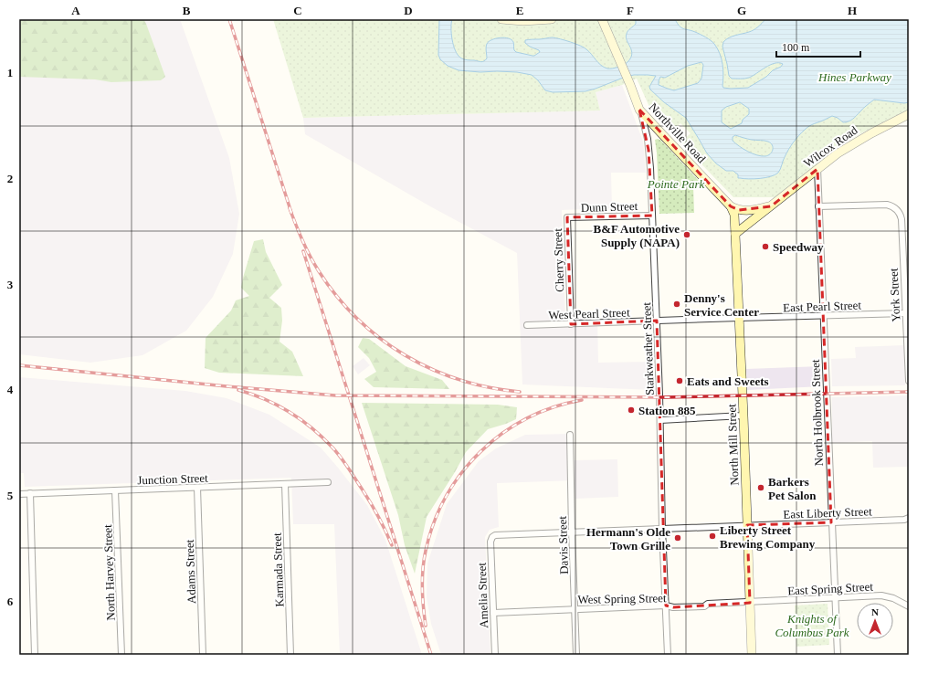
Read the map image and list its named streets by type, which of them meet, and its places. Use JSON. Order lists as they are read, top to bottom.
{
  "streets": {
    "street": [
      "Northville Road",
      "Wilcox Road",
      "Dunn Street",
      "Cherry Street",
      "York Street",
      "East Pearl Street",
      "West Pearl Street",
      "Starkweather Street",
      "North Holbrook Street",
      "North Mill Street",
      "Junction Street",
      "East Liberty Street",
      "Davis Street",
      "Karmada Street",
      "Adams Street",
      "North Harvey Street",
      "East Spring Street",
      "Amelia Street",
      "West Spring Street"
    ]
  },
  "crossings": [
    ["Northville Road", "Wilcox Road"],
    ["Northville Road", "Starkweather Street"],
    ["Wilcox Road", "North Holbrook Street"],
    ["Wilcox Road", "North Mill Street"],
    ["Dunn Street", "Cherry Street"],
    ["Dunn Street", "Starkweather Street"],
    ["Cherry Street", "West Pearl Street"],
    ["York Street", "East Pearl Street"],
    ["York Street", "North Holbrook Street"],
    ["East Pearl Street", "West Pearl Street"],
    ["East Pearl Street", "North Holbrook Street"],
    ["East Pearl Street", "North Mill Street"],
    ["West Pearl Street", "Starkweather Street"],
    ["West Pearl Street", "North Mill Street"],
    ["Starkweather Street", "East Liberty Street"],
    ["Starkweather Street", "West Spring Street"],
    ["North Holbrook Street", "East Liberty Street"],
    ["North Holbrook Street", "East Spring Street"],
    ["North Mill Street", "East Liberty Street"],
    ["North Mill Street", "East Spring Street"],
    ["North Mill Street", "West Spring Street"],
    ["Junction Street", "Karmada Street"],
    ["Junction Street", "Adams Street"],
    ["Junction Street", "North Harvey Street"],
    ["East Liberty Street", "Davis Street"],
    ["East Liberty Street", "Amelia Street"],
    ["Davis Street", "West Spring Street"],
    ["East Spring Street", "West Spring Street"],
    ["Amelia Street", "West Spring Street"]
  ],
  "parks": ["Hines Parkway", "Pointe Park", "Knights of Columbus Park"],
  "places": [
    "B&F Automotive Supply (NAPA)",
    "Speedway",
    "Denny's Service Center",
    "Eats and Sweets",
    "Station 885",
    "Barkers Pet Salon",
    "Liberty Street Brewing Company",
    "Hermann's Olde Town Grille"
  ],
  "scale_bar": "100 m",
  "north": "top",
  "grid": {
    "columns": [
      "A",
      "B",
      "C",
      "D",
      "E",
      "F",
      "G",
      "H"
    ],
    "rows": [
      "1",
      "2",
      "3",
      "4",
      "5",
      "6"
    ]
  }
}
